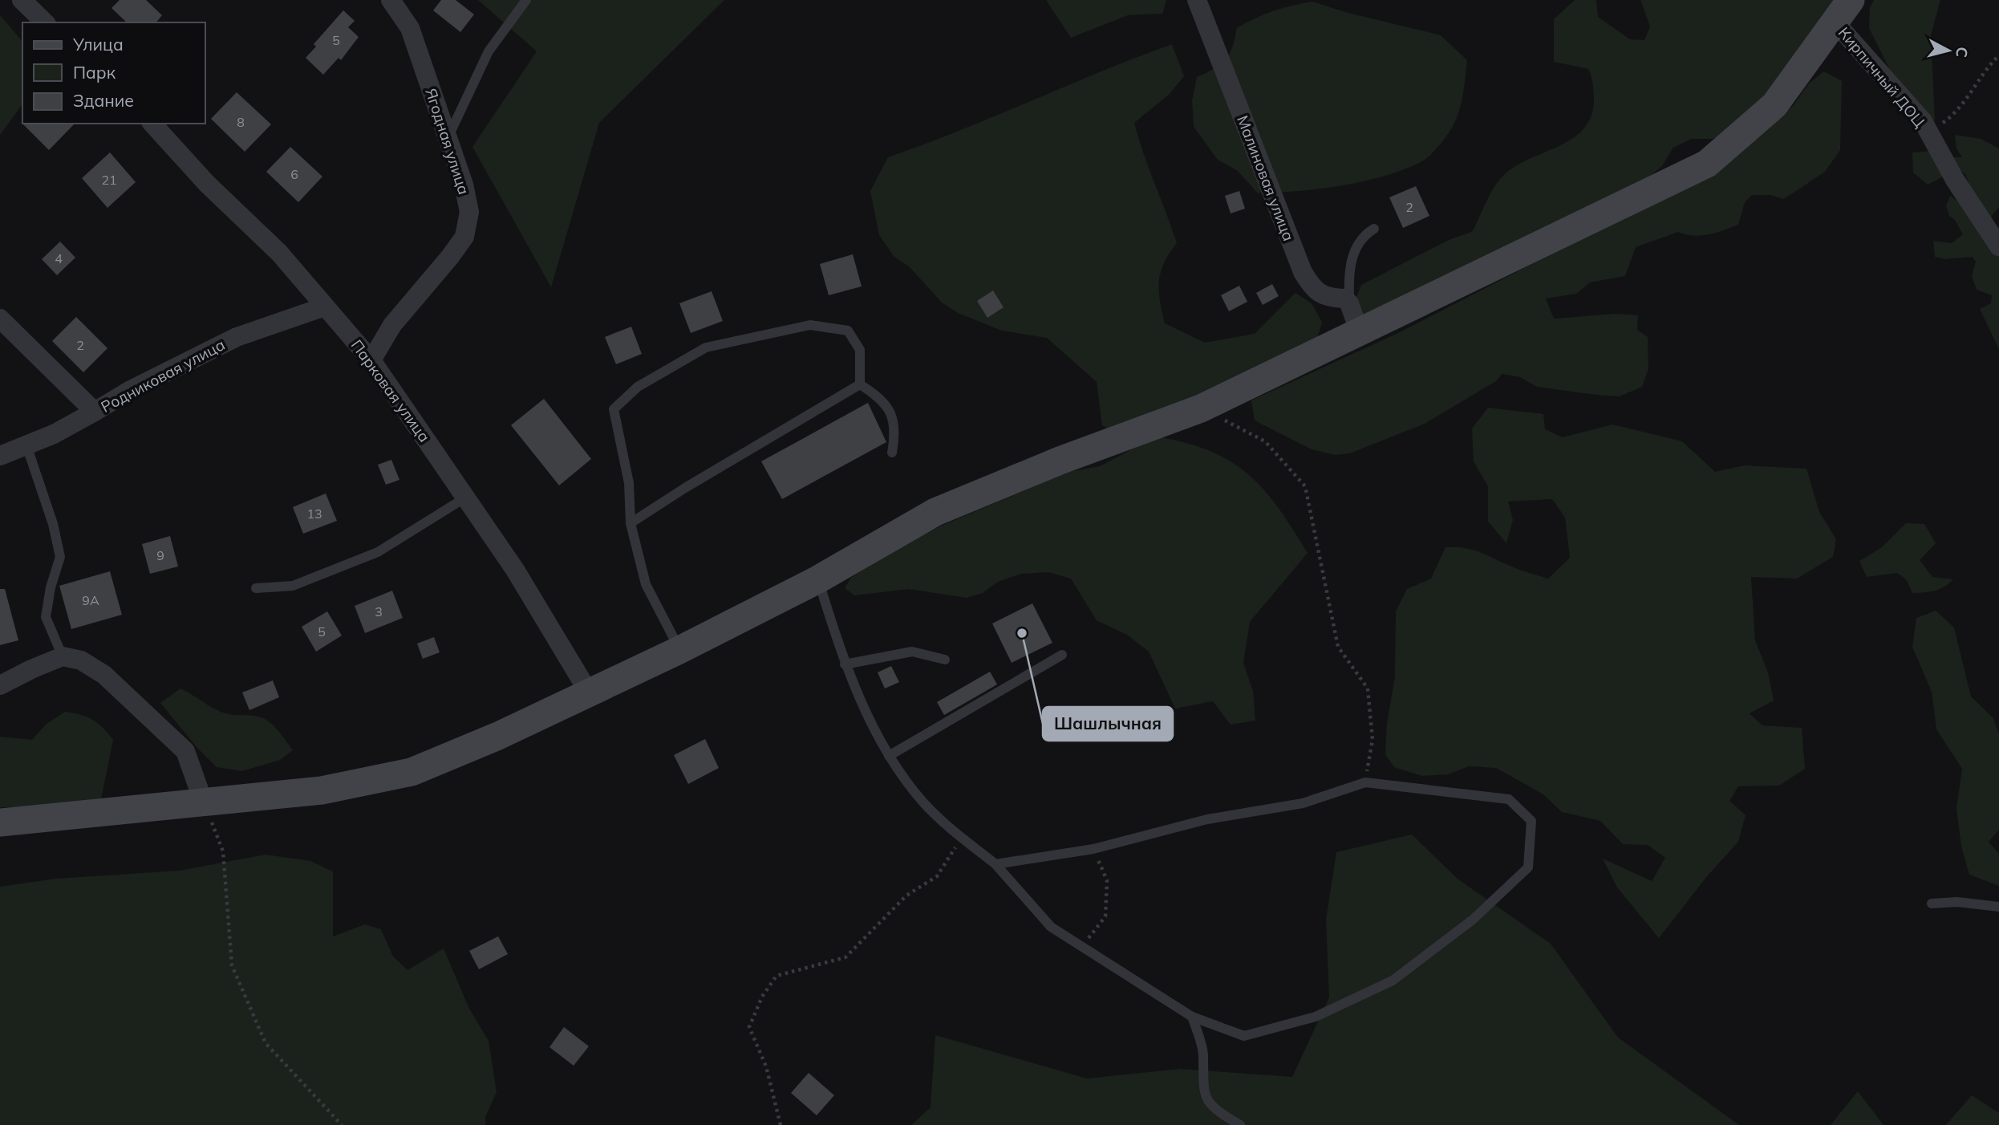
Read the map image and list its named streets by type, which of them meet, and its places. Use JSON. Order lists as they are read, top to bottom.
{
  "streets": {
    "street": [
      "Кирпичный ДОЦ",
      "Ягодная улица",
      "Малиновая улица",
      "Родниковая улица",
      "Парковая улица"
    ]
  },
  "crossings": [
    ["Ягодная улица", "Парковая улица"],
    ["Родниковая улица", "Парковая улица"]
  ],
  "places": ["Шашлычная"],
  "house_numbers": [
    "5",
    "8",
    "6",
    "21",
    "2",
    "4",
    "2",
    "13",
    "9",
    "9А",
    "3",
    "5"
  ],
  "legend": ["Улица", "Парк", "Здание"],
  "north": "right"
}
